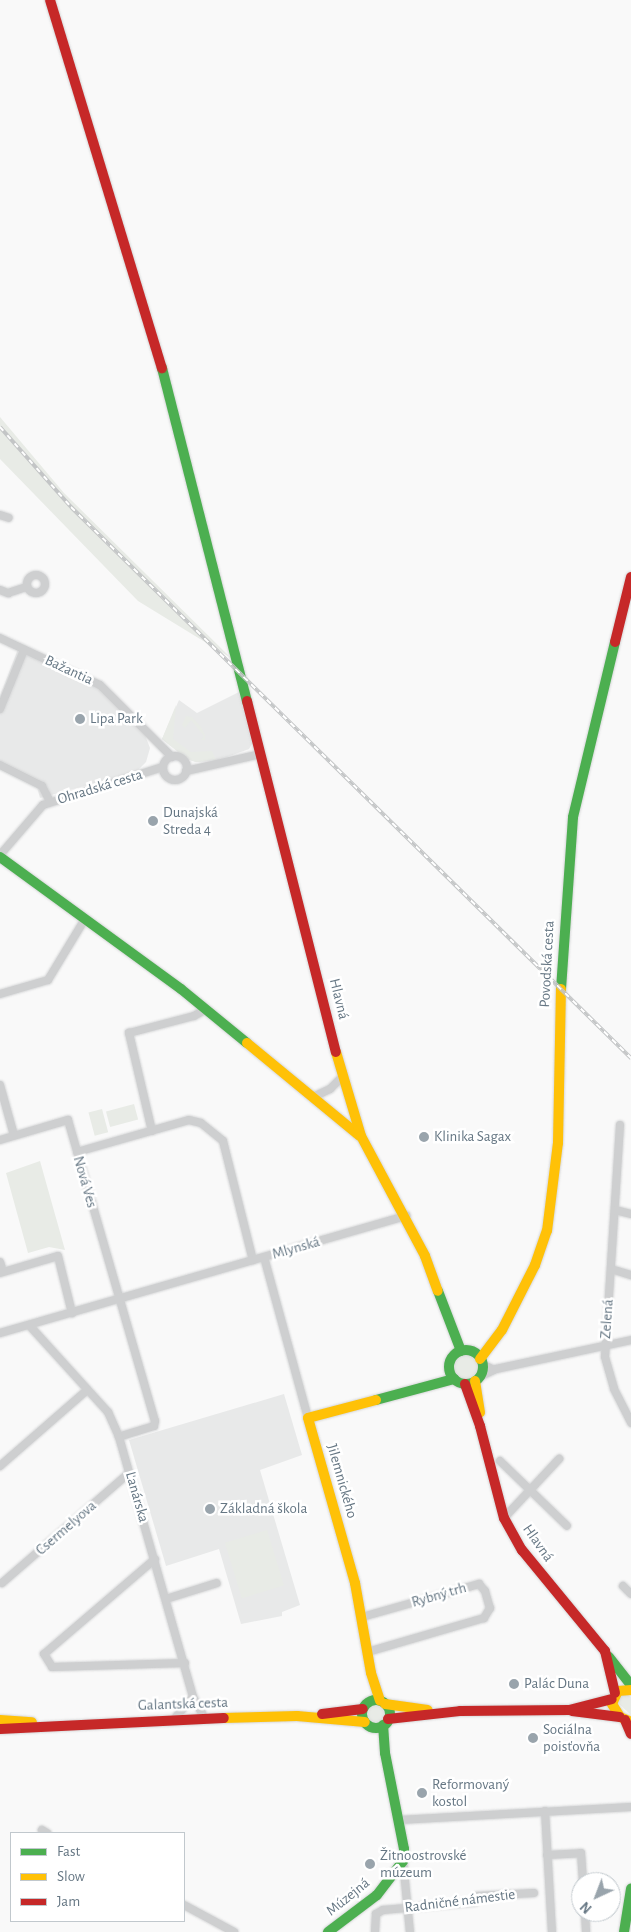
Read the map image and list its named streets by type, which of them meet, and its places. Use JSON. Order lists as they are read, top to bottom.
{
  "streets": {
    "main road": [
      "Povodská cesta",
      "Hlavná",
      "Jilemnického",
      "Galantská cesta",
      "Múzejná"
    ],
    "street": [
      "Bažantia",
      "Ohradská cesta",
      "Nová Ves",
      "Mlynská",
      "Zelená",
      "Ľanárska",
      "Csermelyova",
      "Rybný trh",
      "Radničné námestie"
    ]
  },
  "crossings": [
    ["Bažantia", "Ohradská cesta"],
    ["Povodská cesta", "Hlavná"],
    ["Hlavná", "Mlynská"],
    ["Nová Ves", "Ľanárska"],
    ["Mlynská", "Jilemnického"],
    ["Jilemnického", "Rybný trh"],
    ["Jilemnického", "Galantská cesta"],
    ["Ľanárska", "Csermelyova"],
    ["Ľanárska", "Galantská cesta"]
  ],
  "places": [
    "Lipa Park",
    "Dunajská Streda 4",
    "Klinika Sagax",
    "Základná škola",
    "Palác Duna",
    "Sociálna poisťovňa",
    "Reformovaný kostol",
    "Žitnoostrovské múzeum"
  ],
  "legend": ["Fast", "Slow", "Jam"],
  "north": "bottom left"
}
